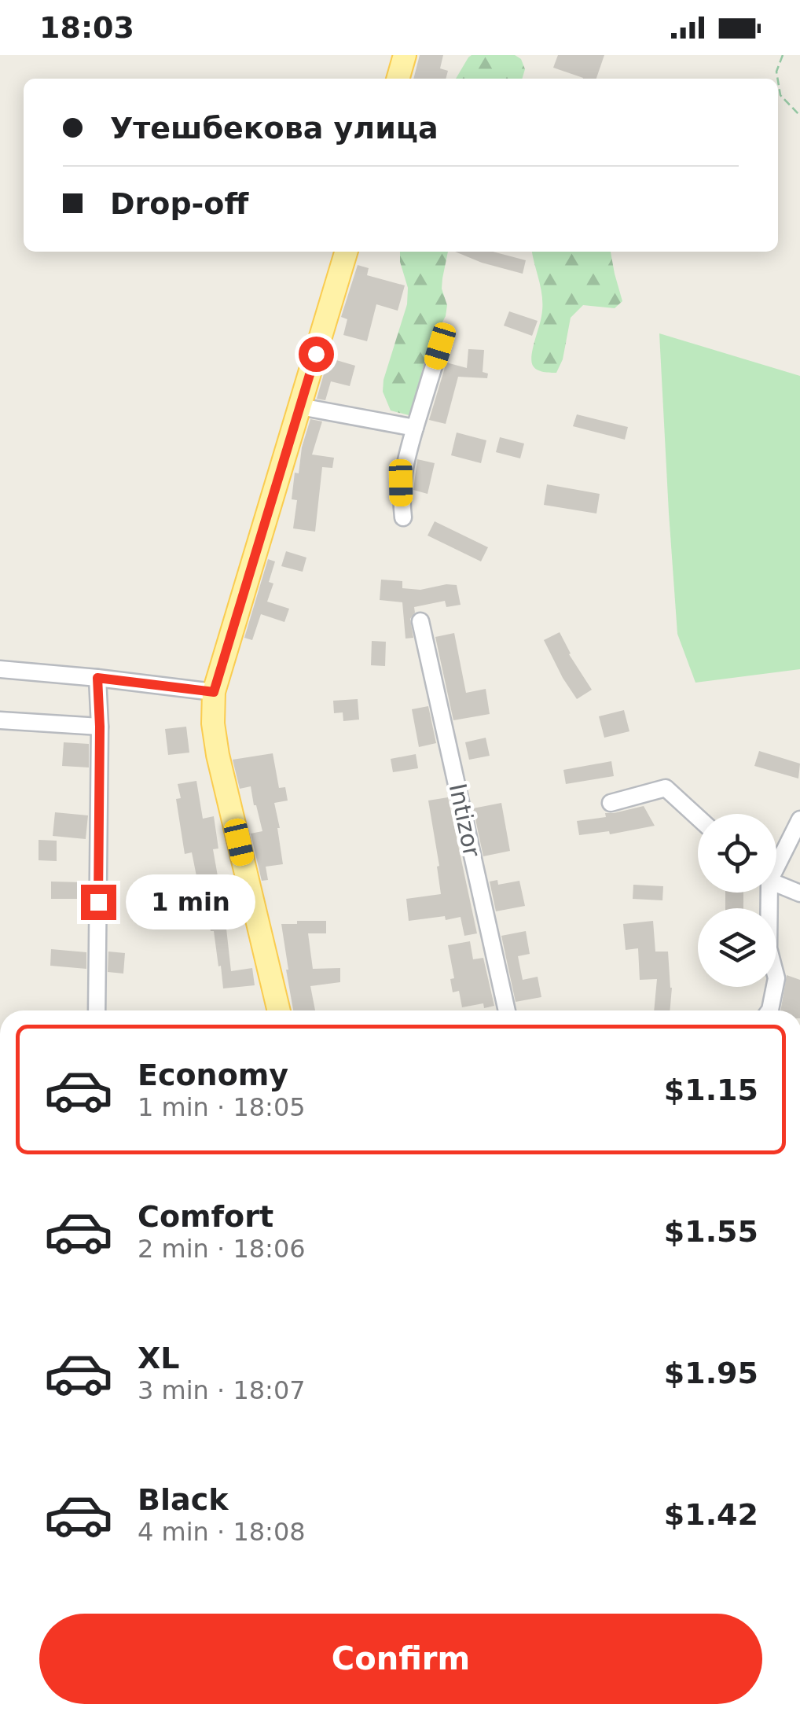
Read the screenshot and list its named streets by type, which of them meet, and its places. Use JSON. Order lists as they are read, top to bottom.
{
  "streets": {
    "street": ["Intizor"]
  },
  "page": {
    "status": "18:03",
    "banner": ["Утешбекова улица", "Drop-off"],
    "bubble": "1 min",
    "list": [
      {
        "name": "Economy",
        "note": "1 min · 18:05",
        "value": "$1.15"
      },
      {
        "name": "Comfort",
        "note": "2 min · 18:06",
        "value": "$1.55"
      },
      {
        "name": "XL",
        "note": "3 min · 18:07",
        "value": "$1.95"
      },
      {
        "name": "Black",
        "note": "4 min · 18:08",
        "value": "$1.42"
      }
    ],
    "buttons": "Confirm"
  }
}
